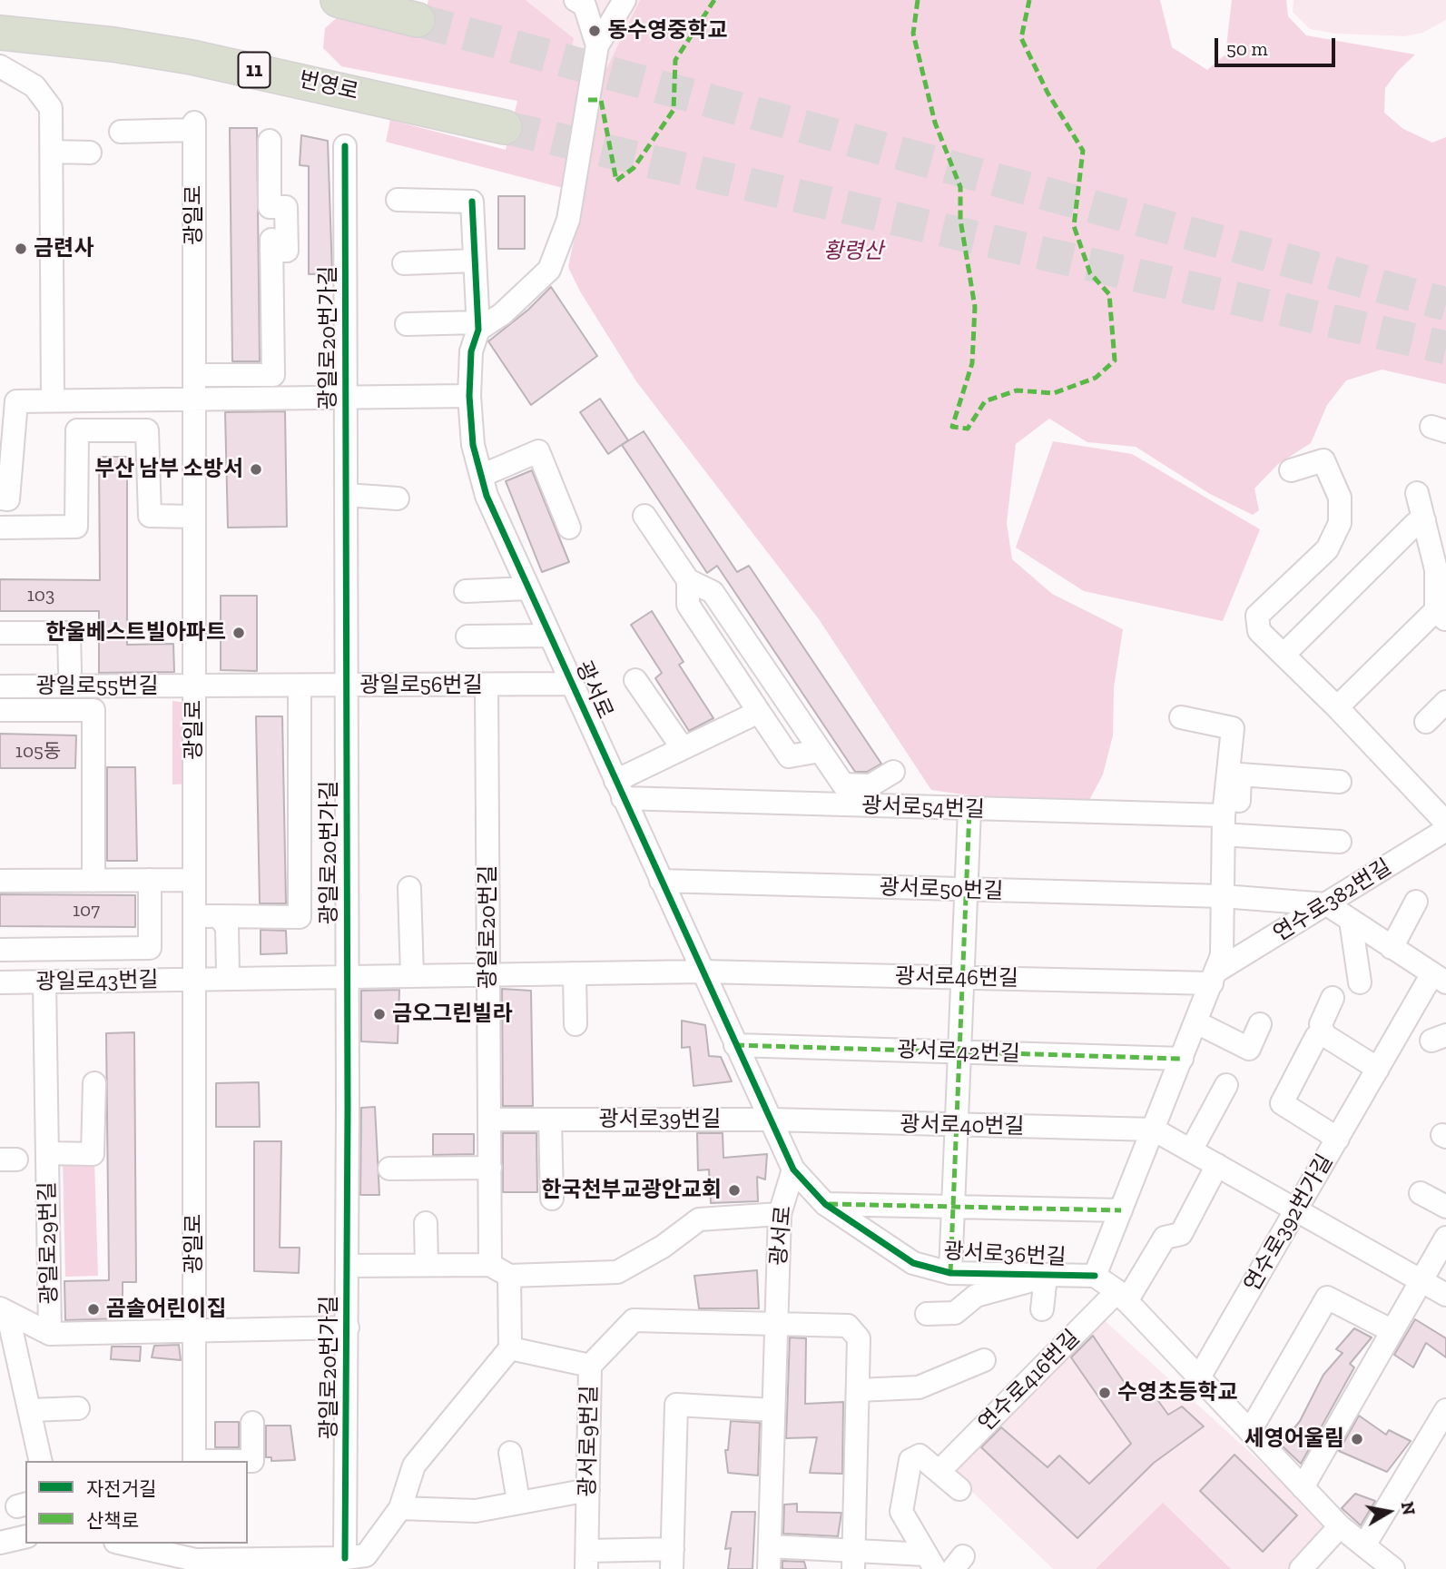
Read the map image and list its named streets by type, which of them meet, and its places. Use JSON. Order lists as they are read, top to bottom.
{
  "streets": {
    "highway": ["11", "번영로"],
    "street": [
      "광일로",
      "광일로20번가길",
      "광일로56번길",
      "광일로55번길",
      "광서로",
      "광서로54번길",
      "광서로50번길",
      "연수로382번길",
      "광일로20번길",
      "광서로46번길",
      "광일로43번길",
      "광서로42번길",
      "광서로39번길",
      "광서로40번길",
      "연수로392번가길",
      "광일로29번길",
      "광서로36번길",
      "연수로416번길",
      "광서로9번길"
    ]
  },
  "crossings": [
    ["광일로", "광일로56번길"],
    ["광일로", "광일로55번길"],
    ["광일로", "광일로43번길"],
    ["광일로", "광일로29번길"],
    ["광일로20번가길", "광일로56번길"],
    ["광일로20번가길", "광서로"],
    ["광일로20번가길", "광일로20번길"],
    ["광일로20번가길", "광일로43번길"],
    ["광일로56번길", "광일로55번길"],
    ["광일로56번길", "광서로"],
    ["광일로56번길", "광일로20번길"],
    ["광서로", "광서로54번길"],
    ["광서로", "광서로50번길"],
    ["광서로", "광서로46번길"],
    ["광서로", "광서로42번길"],
    ["광서로", "광서로39번길"],
    ["광서로", "광서로40번길"],
    ["광서로", "광서로36번길"],
    ["광서로", "광서로9번길"],
    ["광서로54번길", "광서로36번길"],
    ["광서로50번길", "연수로382번길"],
    ["광서로50번길", "광서로36번길"],
    ["연수로382번길", "광서로46번길"],
    ["연수로382번길", "광서로36번길"],
    ["광일로20번길", "광서로46번길"],
    ["광일로20번길", "광서로39번길"],
    ["광서로46번길", "광일로43번길"],
    ["광서로46번길", "광서로36번길"],
    ["광일로43번길", "광일로29번길"],
    ["광서로42번길", "광서로36번길"],
    ["광서로39번길", "광서로40번길"],
    ["광서로40번길", "광서로36번길"]
  ],
  "parks": ["황령산"],
  "places": [
    "동수영중학교",
    "금련사",
    "부산 남부 소방서",
    "한울베스트빌아파트",
    "금오그린빌라",
    "한국천부교광안교회",
    "곰솔어린이집",
    "수영초등학교",
    "세영어울림"
  ],
  "house_numbers": ["103", "105동", "107"],
  "legend": ["자전거길", "산책로"],
  "scale_bar": "50 m",
  "north": "right"
}
